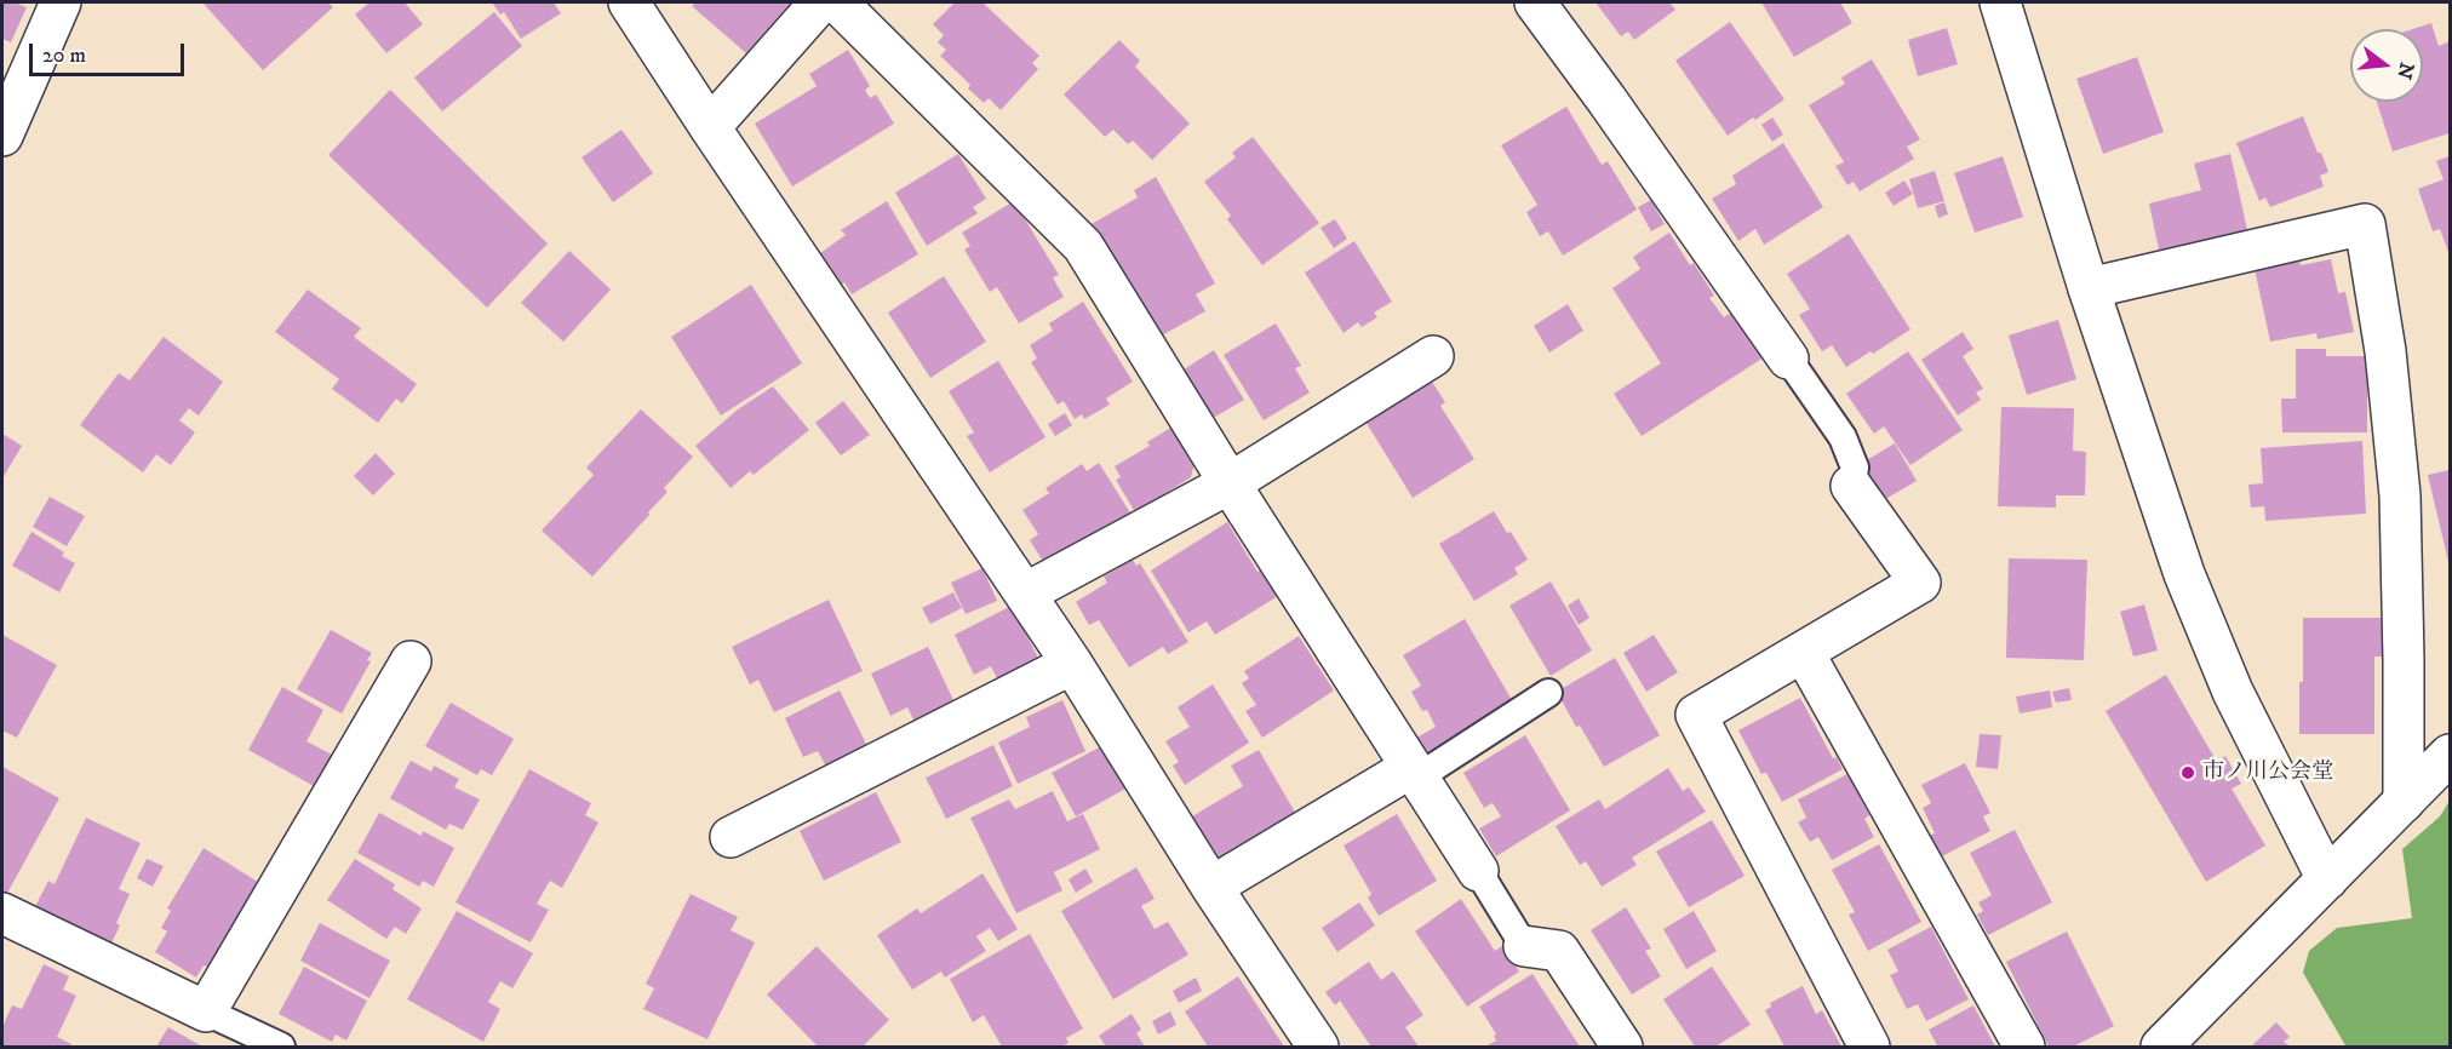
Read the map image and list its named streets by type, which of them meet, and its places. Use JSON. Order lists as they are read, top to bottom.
{
  "places": ["市ノ川公会堂"],
  "scale_bar": "20 m",
  "north": "right"
}
